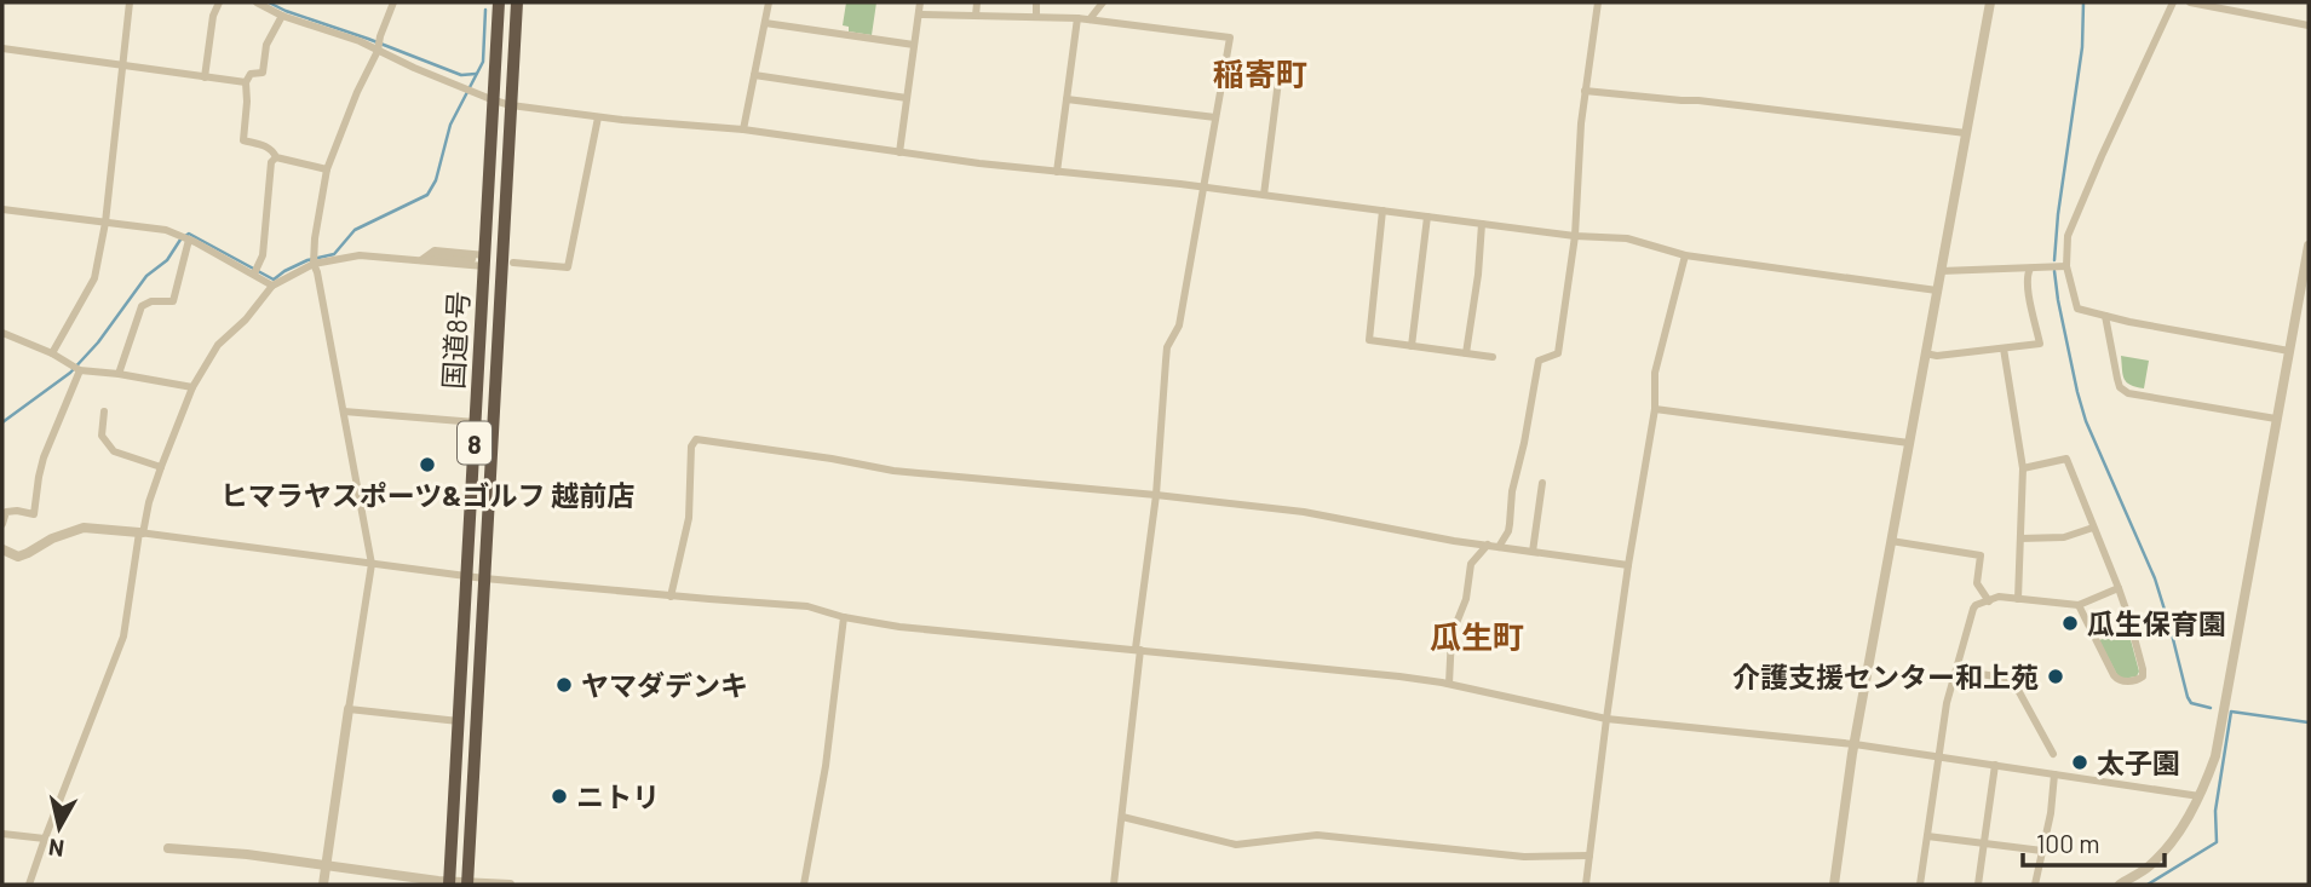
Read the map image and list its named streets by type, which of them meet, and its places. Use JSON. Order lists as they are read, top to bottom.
{
  "streets": {
    "highway": ["国道8号", "8"]
  },
  "districts": ["稲寄町", "瓜生町"],
  "places": [
    "ヒマラヤスポーツ&ゴルフ 越前店",
    "瓜生保育園",
    "介護支援センター和上苑",
    "ヤマダデンキ",
    "太子園",
    "ニトリ"
  ],
  "scale_bar": "100 m",
  "north": "bottom"
}
